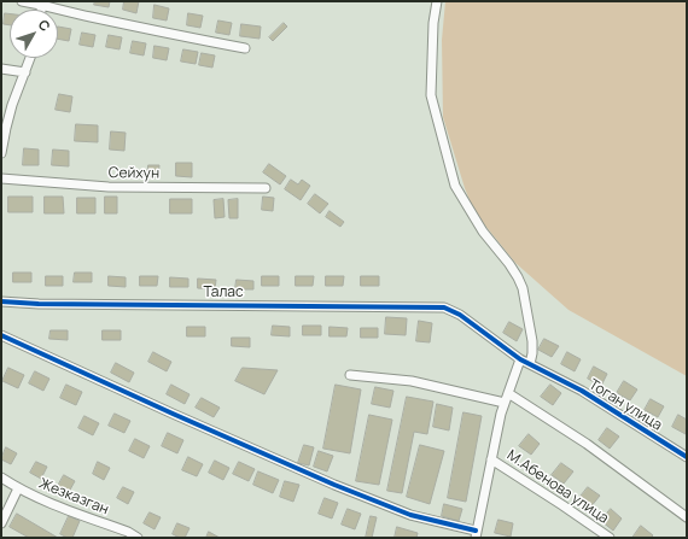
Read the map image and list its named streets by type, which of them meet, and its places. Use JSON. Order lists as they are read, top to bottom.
{
  "streets": {
    "street": [
      "Сейхун",
      "Талас",
      "Тоган улица",
      "М.Абенова улица",
      "Жезказган"
    ]
  },
  "crossings": [
    ["Талас", "Тоган улица"],
    ["Тоган улица", "М.Абенова улица"]
  ],
  "north": "top right"
}
